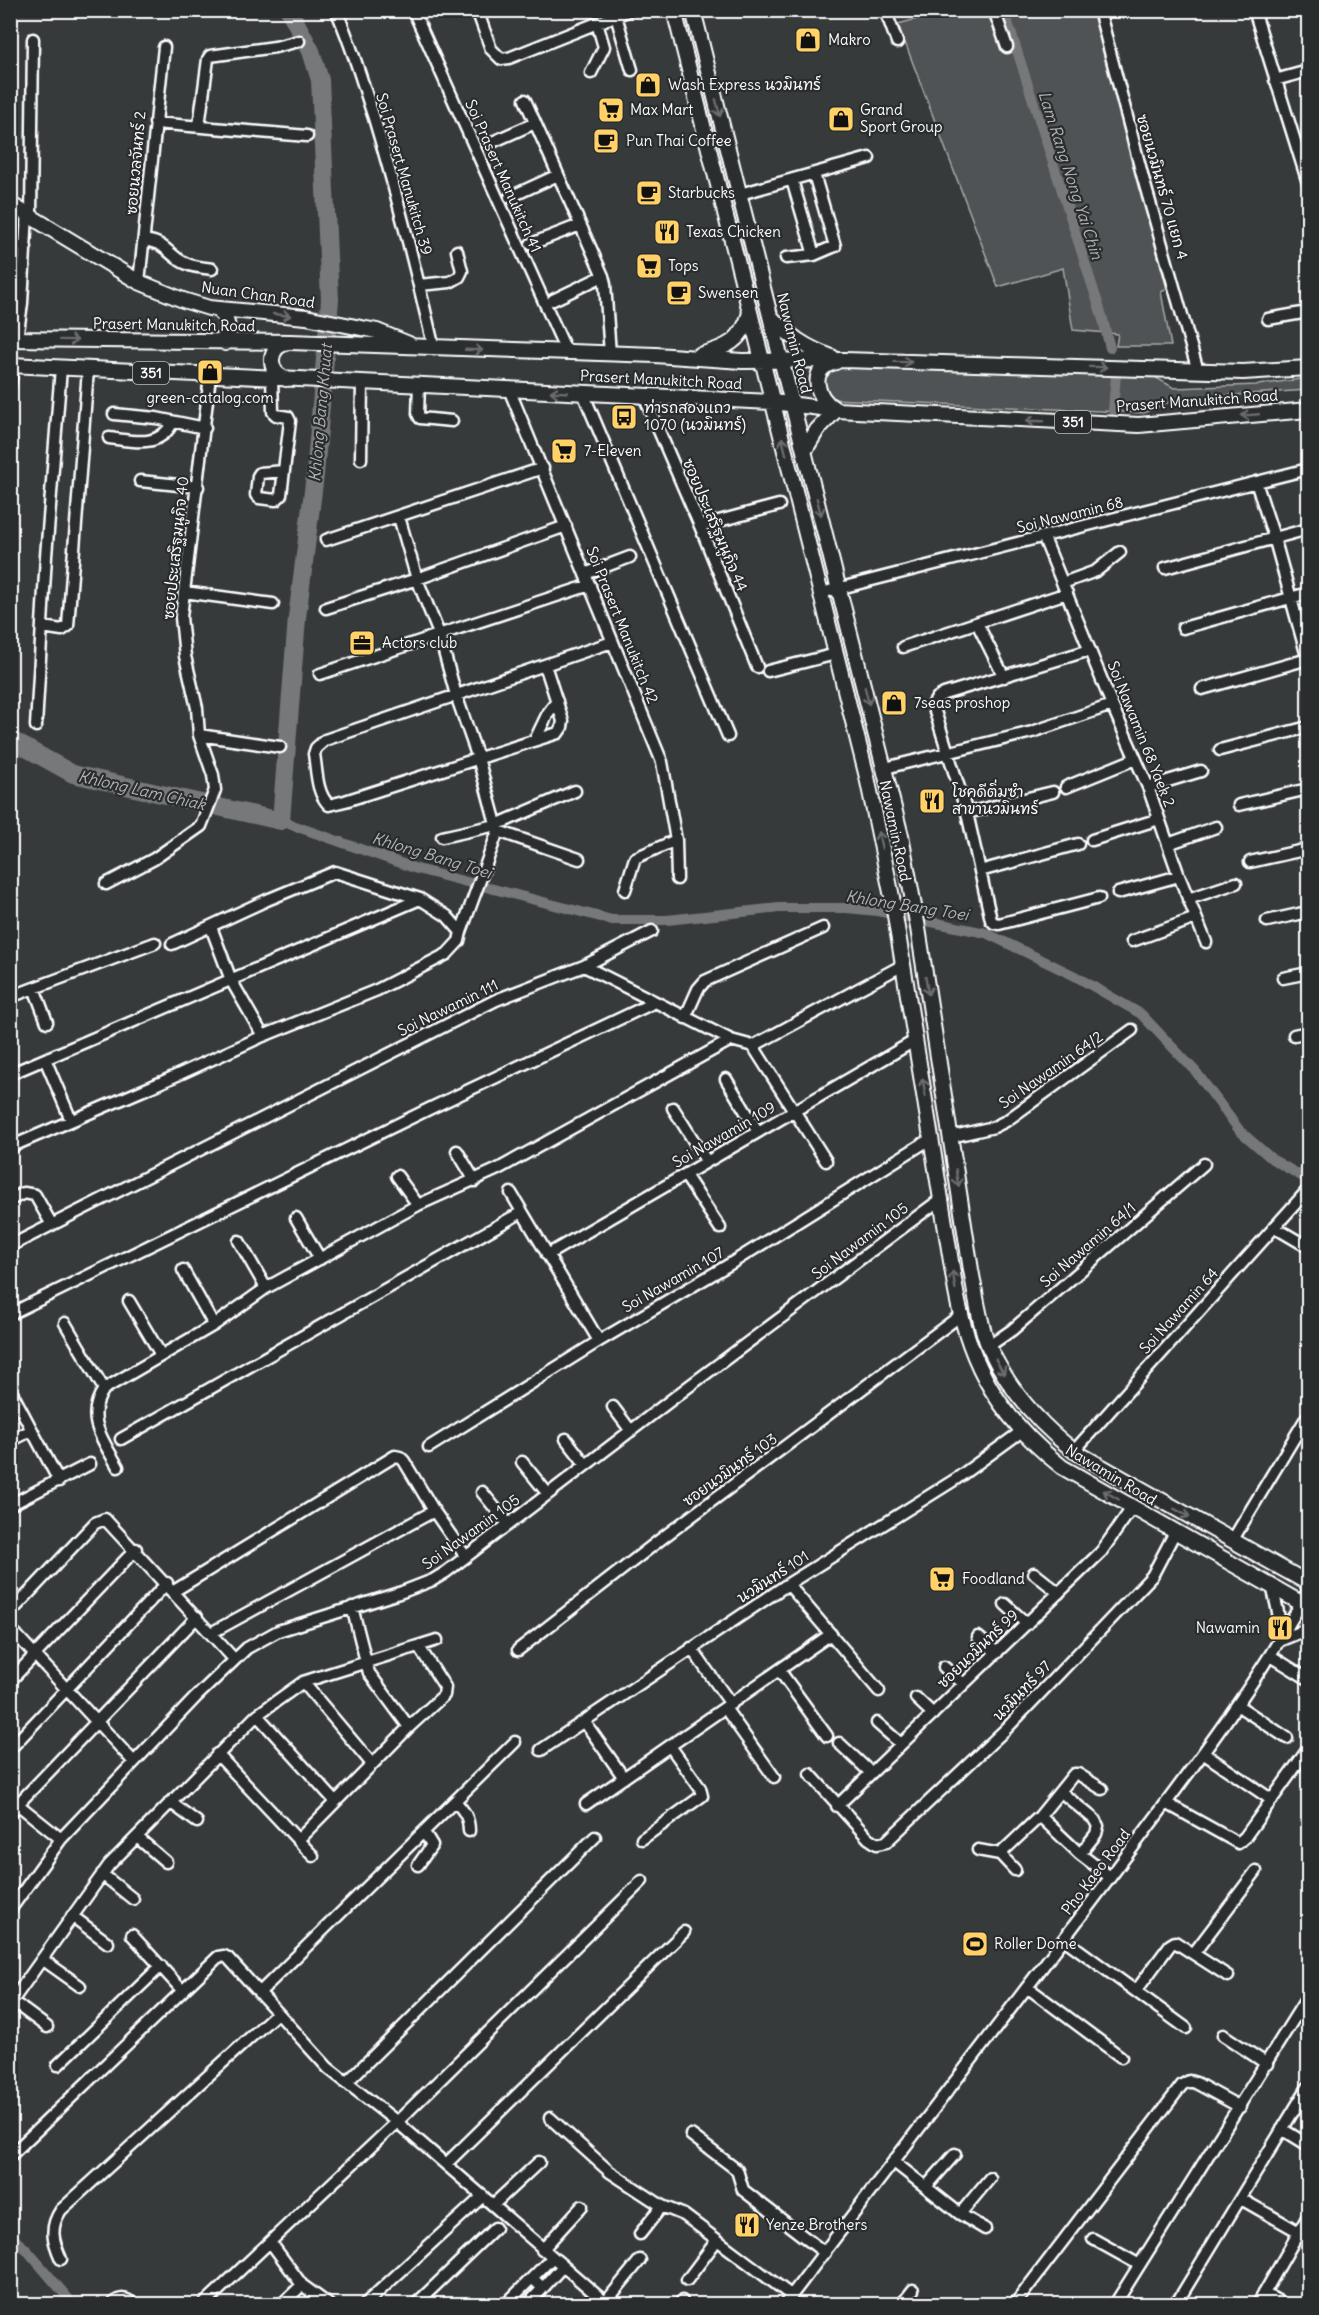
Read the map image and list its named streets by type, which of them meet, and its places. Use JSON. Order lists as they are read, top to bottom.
{
  "streets": {
    "main road": [
      "Nuan Chan Road",
      "Prasert Manukitch Road",
      "Nawamin Road",
      "351"
    ],
    "street": [
      "ซอยนวลจันทร์ 2",
      "Soi Prasert Manukitch 39",
      "Soi Prasert Manukitch 41",
      "ซอยนวมินทร์ 70 แยก 4",
      "Soi Nawamin 68",
      "ซอยประเสริฐมนูกิจ 44",
      "ซอยประเสริฐมนูกิจ 40",
      "Soi Prasert Manukitch 42",
      "Soi Nawamin 68 Yaek 2",
      "Soi Nawamin 111",
      "Soi Nawamin 64/2",
      "Soi Nawamin 109",
      "Soi Nawamin 105",
      "Soi Nawamin 64/1",
      "Soi Nawamin 107",
      "Soi Nawamin 64",
      "ซอยนวมินทร์ 103",
      "นวมินทร์ 101",
      "ซอยนวมินทร์ 99",
      "นวมินทร์ 97",
      "Pho Kaeo Road"
    ]
  },
  "crossings": [
    ["ซอยนวลจันทร์ 2", "Nuan Chan Road"],
    ["Soi Prasert Manukitch 39", "Prasert Manukitch Road"],
    ["Soi Prasert Manukitch 41", "Prasert Manukitch Road"],
    ["ซอยนวมินทร์ 70 แยก 4", "Prasert Manukitch Road"],
    ["Nuan Chan Road", "Prasert Manukitch Road"],
    ["Prasert Manukitch Road", "Nawamin Road"],
    ["Prasert Manukitch Road", "ซอยประเสริฐมนูกิจ 44"],
    ["Prasert Manukitch Road", "ซอยประเสริฐมนูกิจ 40"],
    ["Prasert Manukitch Road", "Soi Prasert Manukitch 42"],
    ["Nawamin Road", "Soi Nawamin 68"],
    ["Nawamin Road", "Soi Nawamin 64/2"],
    ["Nawamin Road", "Soi Nawamin 109"],
    ["Nawamin Road", "Soi Nawamin 105"],
    ["Nawamin Road", "Soi Nawamin 64/1"],
    ["Nawamin Road", "Soi Nawamin 107"],
    ["Nawamin Road", "Soi Nawamin 64"],
    ["Nawamin Road", "ซอยนวมินทร์ 103"],
    ["Nawamin Road", "นวมินทร์ 101"],
    ["Nawamin Road", "ซอยนวมินทร์ 99"],
    ["Nawamin Road", "นวมินทร์ 97"],
    ["Nawamin Road", "Pho Kaeo Road"],
    ["Soi Nawamin 68", "Soi Nawamin 68 Yaek 2"],
    ["ซอยนวมินทร์ 99", "นวมินทร์ 97"]
  ],
  "one_way": ["Nuan Chan Road"],
  "water": [
    "Lam Rang Nong Yai Chin",
    "Khlong Bang Khuat",
    "Khlong Lam Chiak",
    "Khlong Bang Toei"
  ],
  "places": {
    "shop": [
      "Makro",
      "Wash Express นวมินทร์",
      "Grand Sport Group",
      "green-catalog.com",
      "7seas proshop"
    ],
    "supermarket": [
      "Max Mart",
      "Tops",
      "7-Eleven",
      "Foodland"
    ],
    "cafe": ["Pun Thai Coffee", "Starbucks", "Swensen"],
    "restaurant": [
      "Texas Chicken",
      "โชคดีติ่มซำ สาขานวมินทร์",
      "Nawamin",
      "Yenze Brothers"
    ],
    "bus stop": ["ท่ารถสองแถว 1070 (นวมินทร์)"],
    "office": ["Actors club"],
    "sports": ["Roller Dome"]
  }
}
